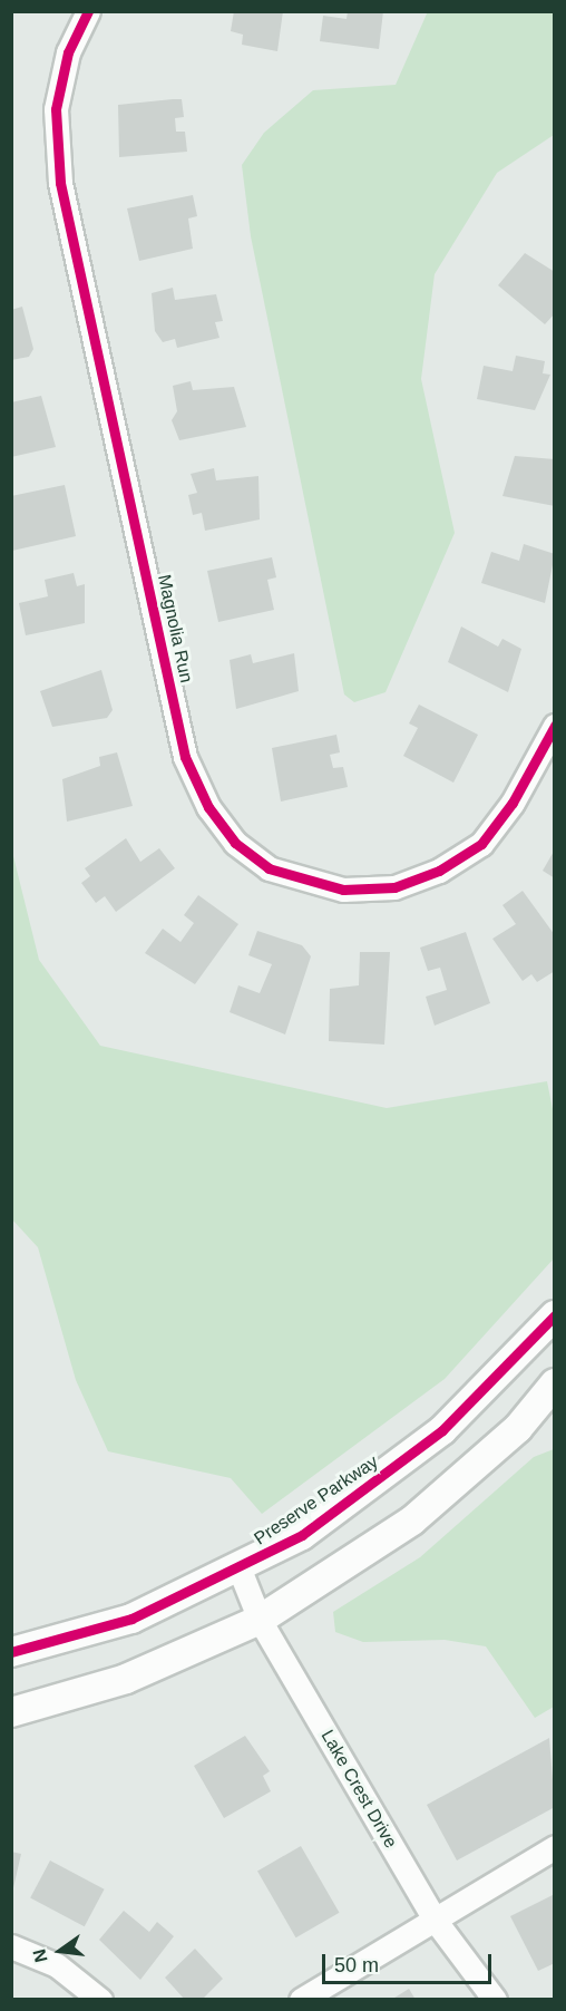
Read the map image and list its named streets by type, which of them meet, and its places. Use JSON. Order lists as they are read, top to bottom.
{
  "streets": {
    "street": ["Magnolia Run", "Preserve Parkway", "Lake Crest Drive"]
  },
  "crossings": [
    ["Preserve Parkway", "Lake Crest Drive"]
  ],
  "scale_bar": "50 m",
  "north": "left"
}
